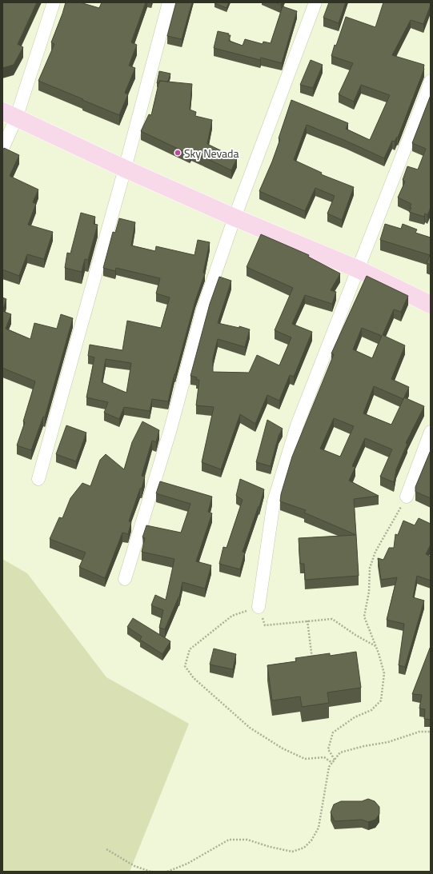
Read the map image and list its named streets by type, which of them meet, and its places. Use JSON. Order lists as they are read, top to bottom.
{
  "places": ["Sky Nevada"]
}
